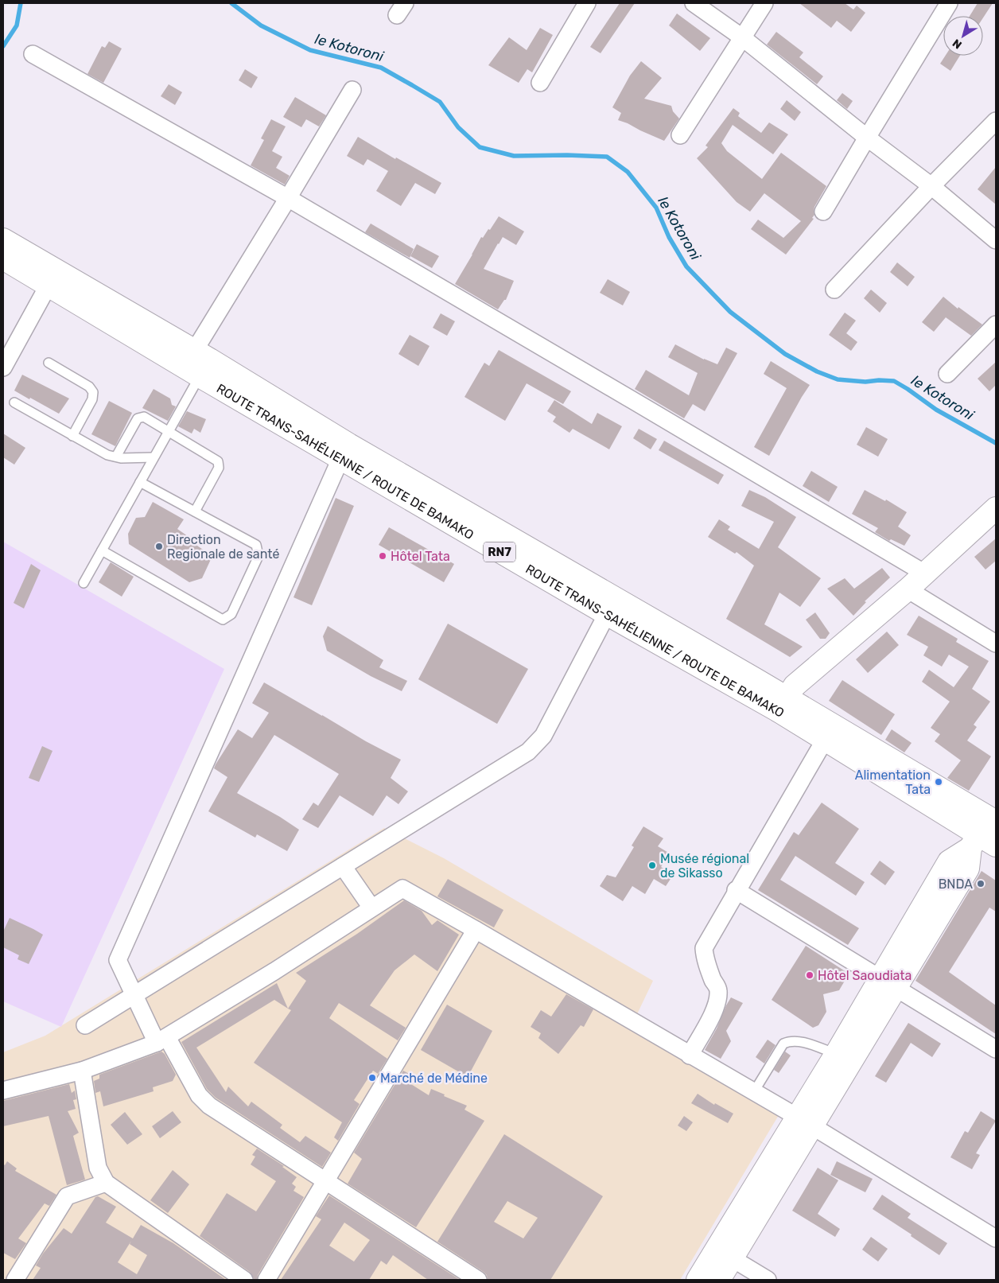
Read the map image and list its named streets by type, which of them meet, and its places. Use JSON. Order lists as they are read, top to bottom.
{
  "streets": {
    "main road": ["ROUTE TRANS-SAHÉLIENNE / ROUTE DE BAMAKO", "RN7"]
  },
  "water": ["le Kotoroni"],
  "places": [
    "Direction Regionale de santé",
    "Hôtel Tata",
    "Alimentation Tata",
    "Musée régional de Sikasso",
    "BNDA",
    "Hôtel Saoudiata",
    "Marché de Médine"
  ],
  "north": "bottom left"
}
